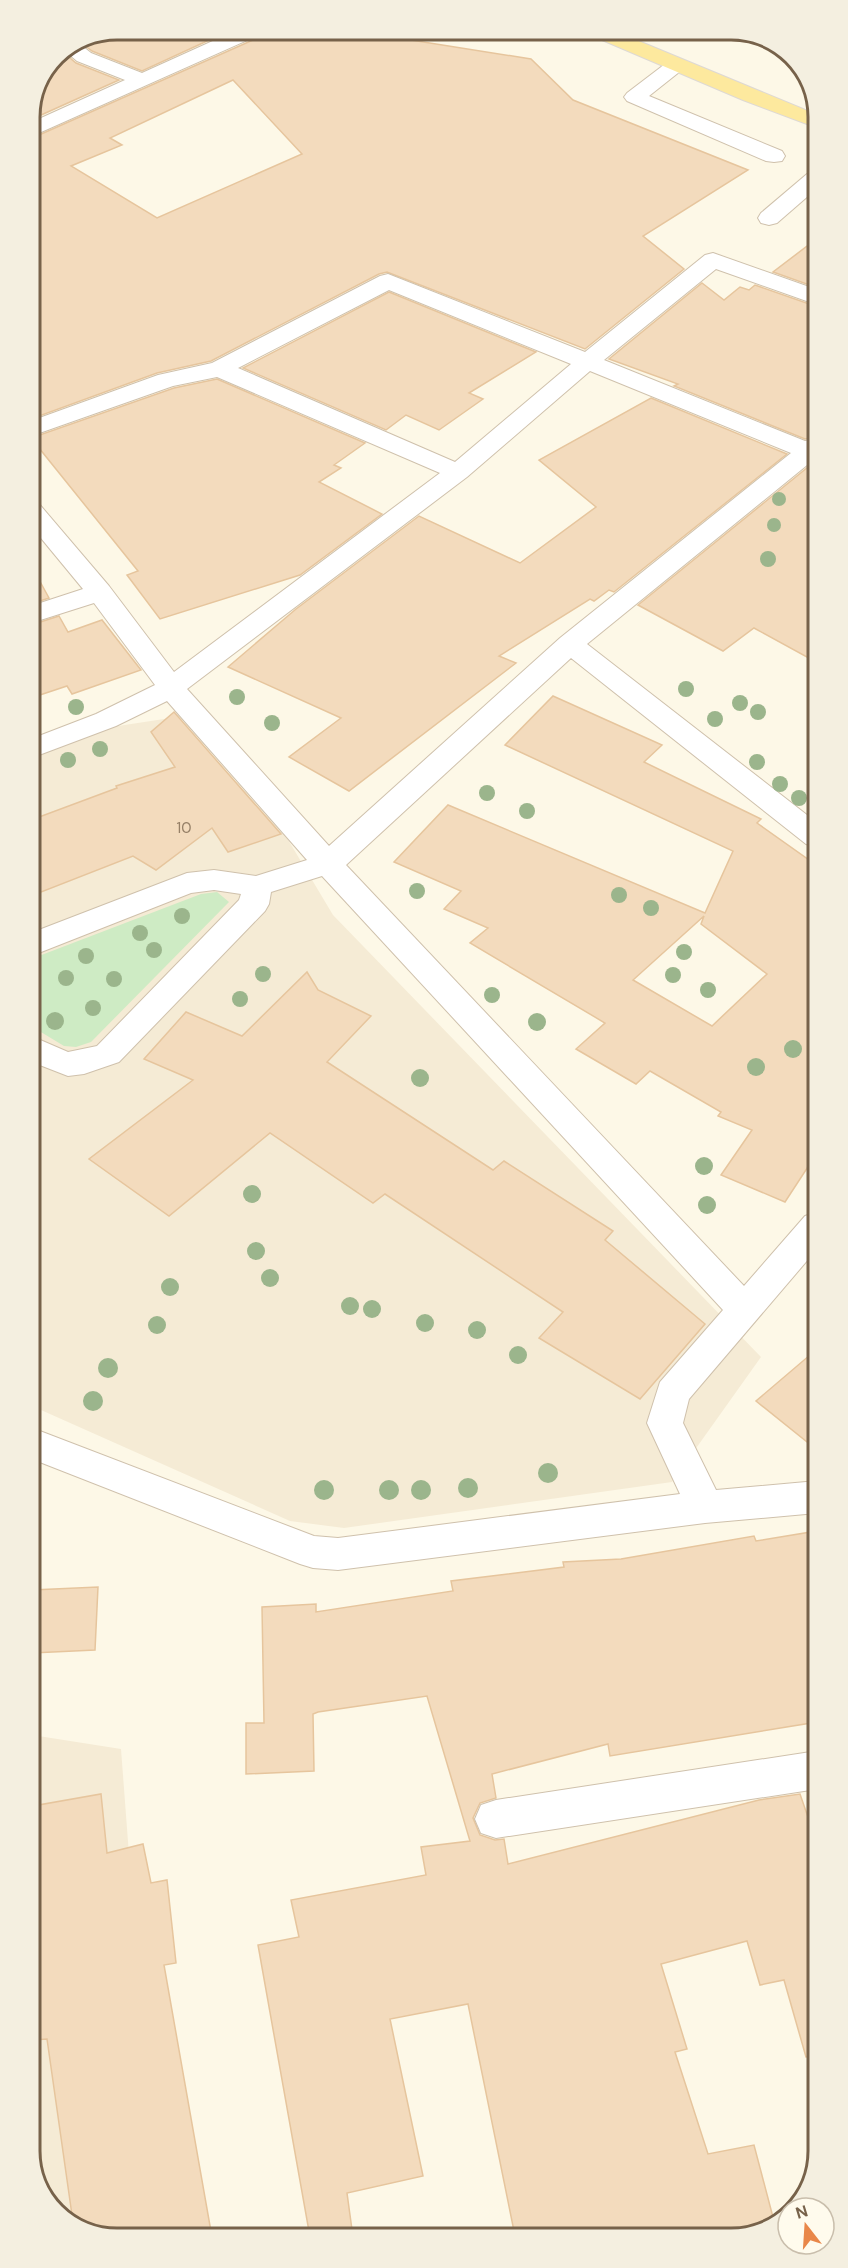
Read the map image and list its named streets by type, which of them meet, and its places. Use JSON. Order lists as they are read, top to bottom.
{
  "house_numbers": ["10"],
  "north": "top"
}
